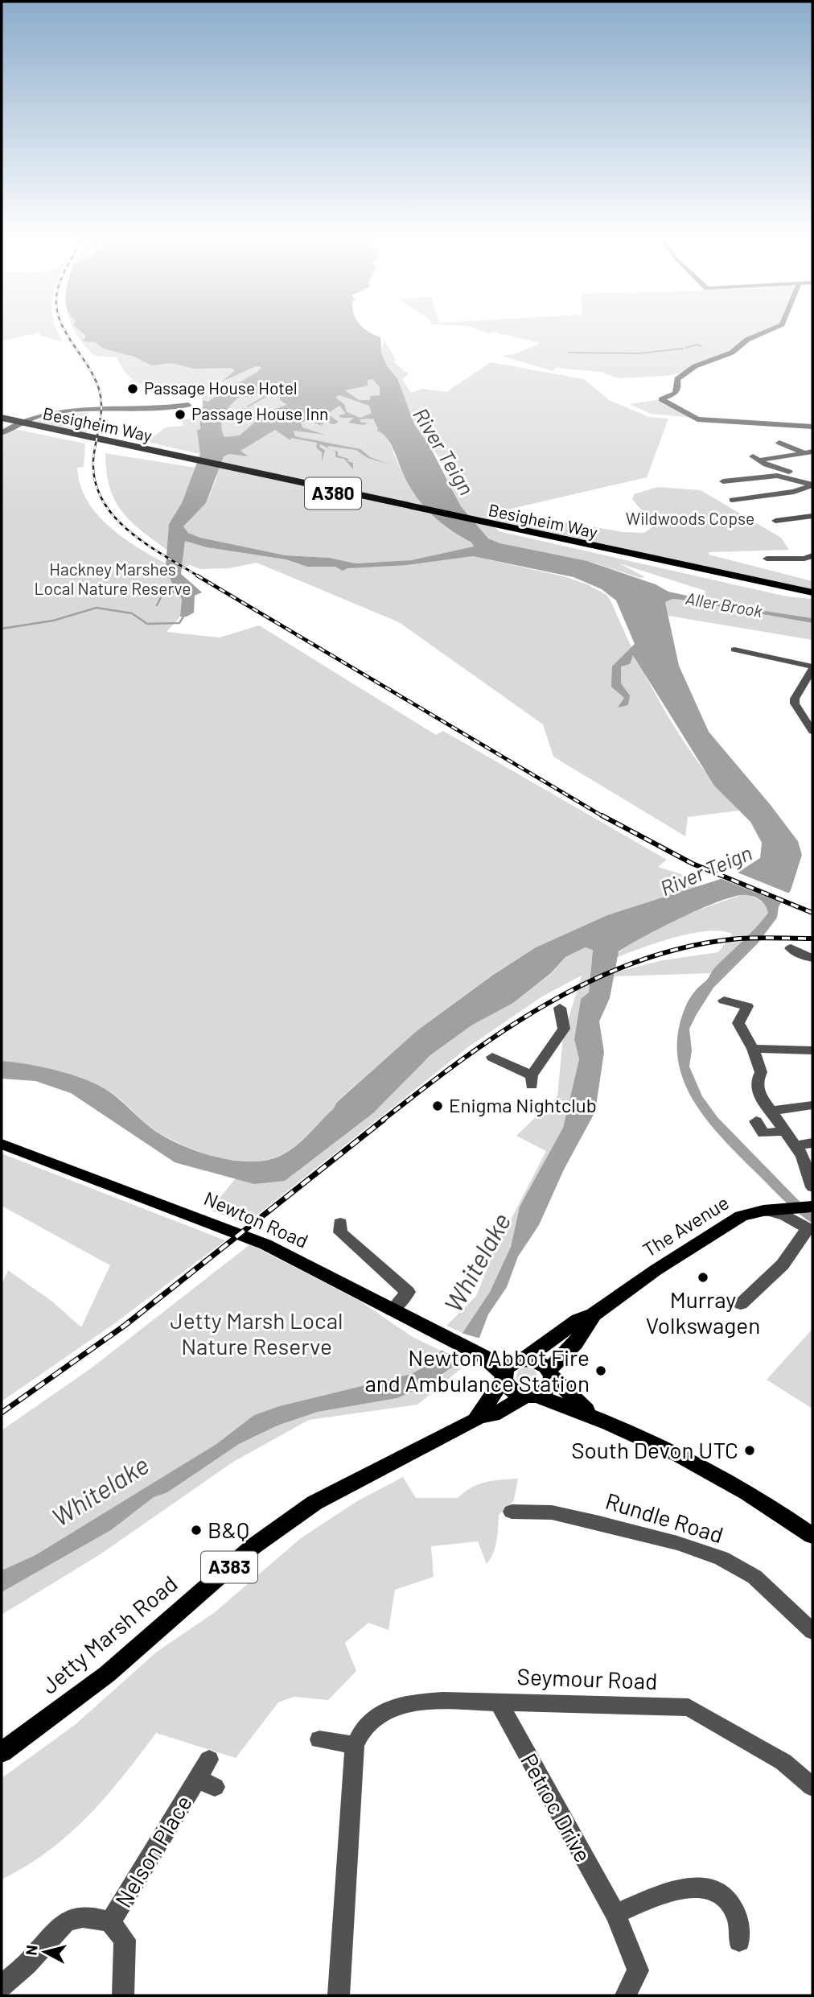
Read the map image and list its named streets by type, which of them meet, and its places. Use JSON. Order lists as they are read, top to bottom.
{
  "streets": {
    "highway": ["Besigheim Way", "A380"],
    "main road": [
      "Newton Road",
      "The Avenue",
      "A383",
      "Jetty Marsh Road"
    ],
    "street": [
      "Rundle Road",
      "Seymour Road",
      "Petroc Drive",
      "Nelson Place"
    ]
  },
  "crossings": [
    ["Newton Road", "The Avenue"],
    ["Newton Road", "A383"],
    ["Newton Road", "Jetty Marsh Road"],
    ["The Avenue", "A383"],
    ["The Avenue", "Jetty Marsh Road"],
    ["A383", "Jetty Marsh Road"],
    ["Seymour Road", "Petroc Drive"]
  ],
  "water": ["River Teign", "Aller Brook", "Whitelake"],
  "parks": ["Wildwoods Copse", "Hackney Marshes Local Nature Reserve", "Jetty Marsh Local Nature Reserve"],
  "places": [
    "Passage House Hotel",
    "Passage House Inn",
    "Enigma Nightclub",
    "Murray Volkswagen",
    "Newton Abbot Fire and Ambulance Station",
    "South Devon UTC",
    "B&Q"
  ],
  "north": "left"
}
